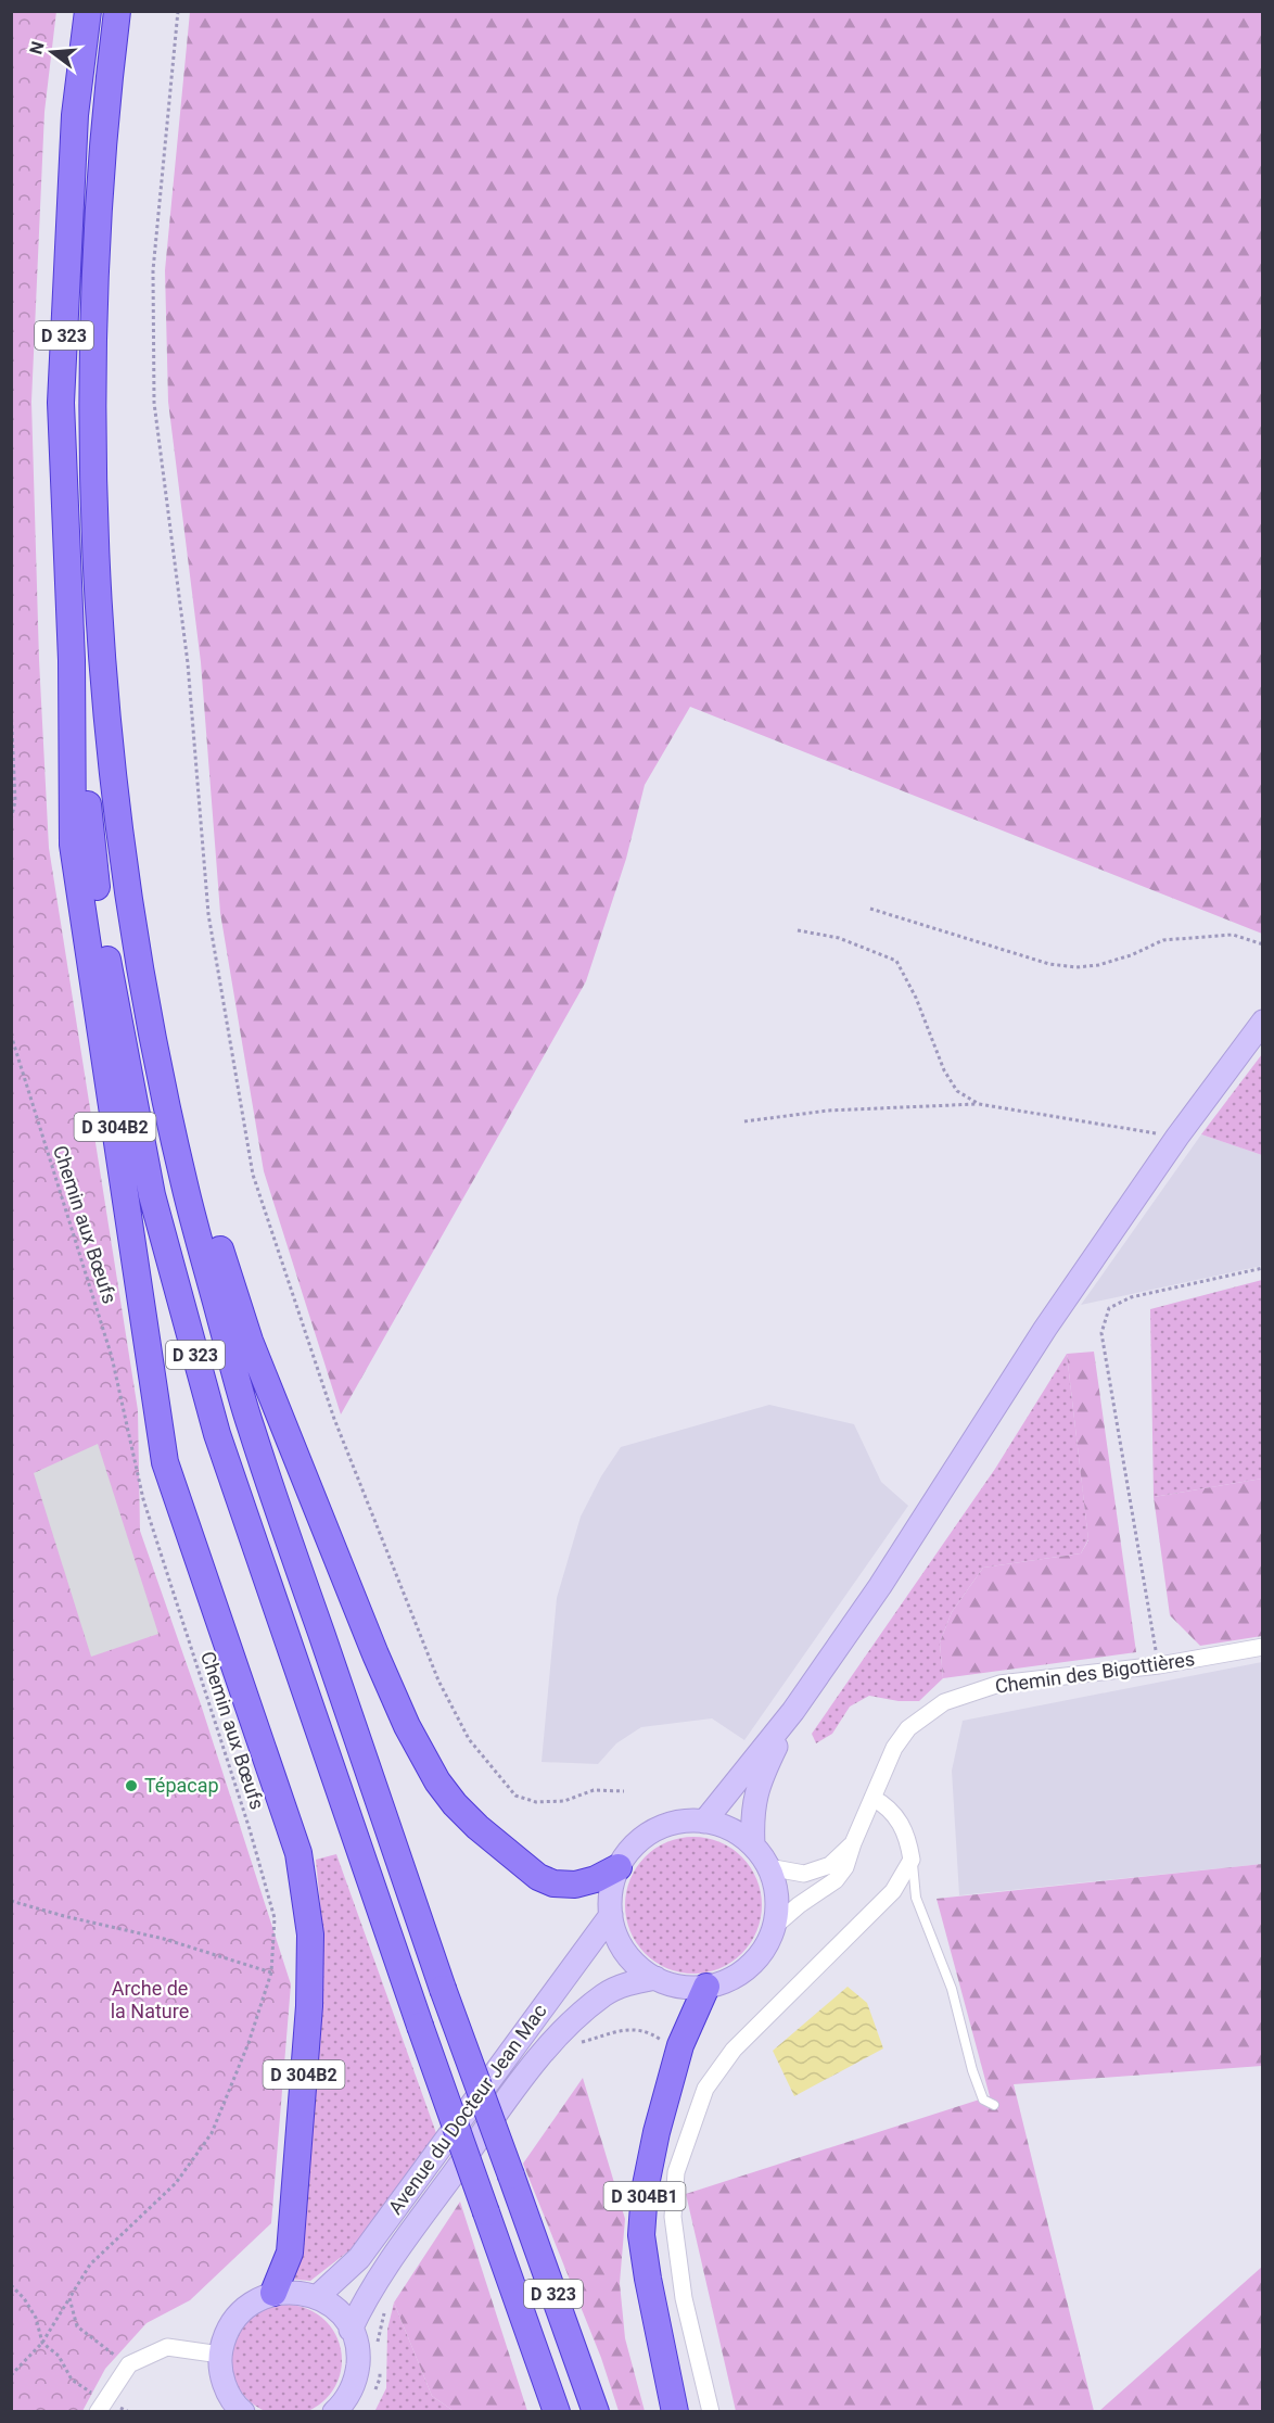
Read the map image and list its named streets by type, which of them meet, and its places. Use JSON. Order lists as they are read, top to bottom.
{
  "streets": {
    "highway": ["D 323", "D 304B2", "D 304B1"],
    "main road": ["Avenue du Docteur Jean Mac"],
    "street": ["Chemin des Bigottières"],
    "path": ["Chemin aux Bœufs"]
  },
  "crossings": [
    ["D 323", "D 304B2"],
    ["Chemin des Bigottières", "Avenue du Docteur Jean Mac"],
    ["Chemin des Bigottières", "D 304B1"],
    ["Avenue du Docteur Jean Mac", "D 304B1"]
  ],
  "parks": ["Arche de la Nature"],
  "places": ["Tépacap"],
  "north": "left"
}
